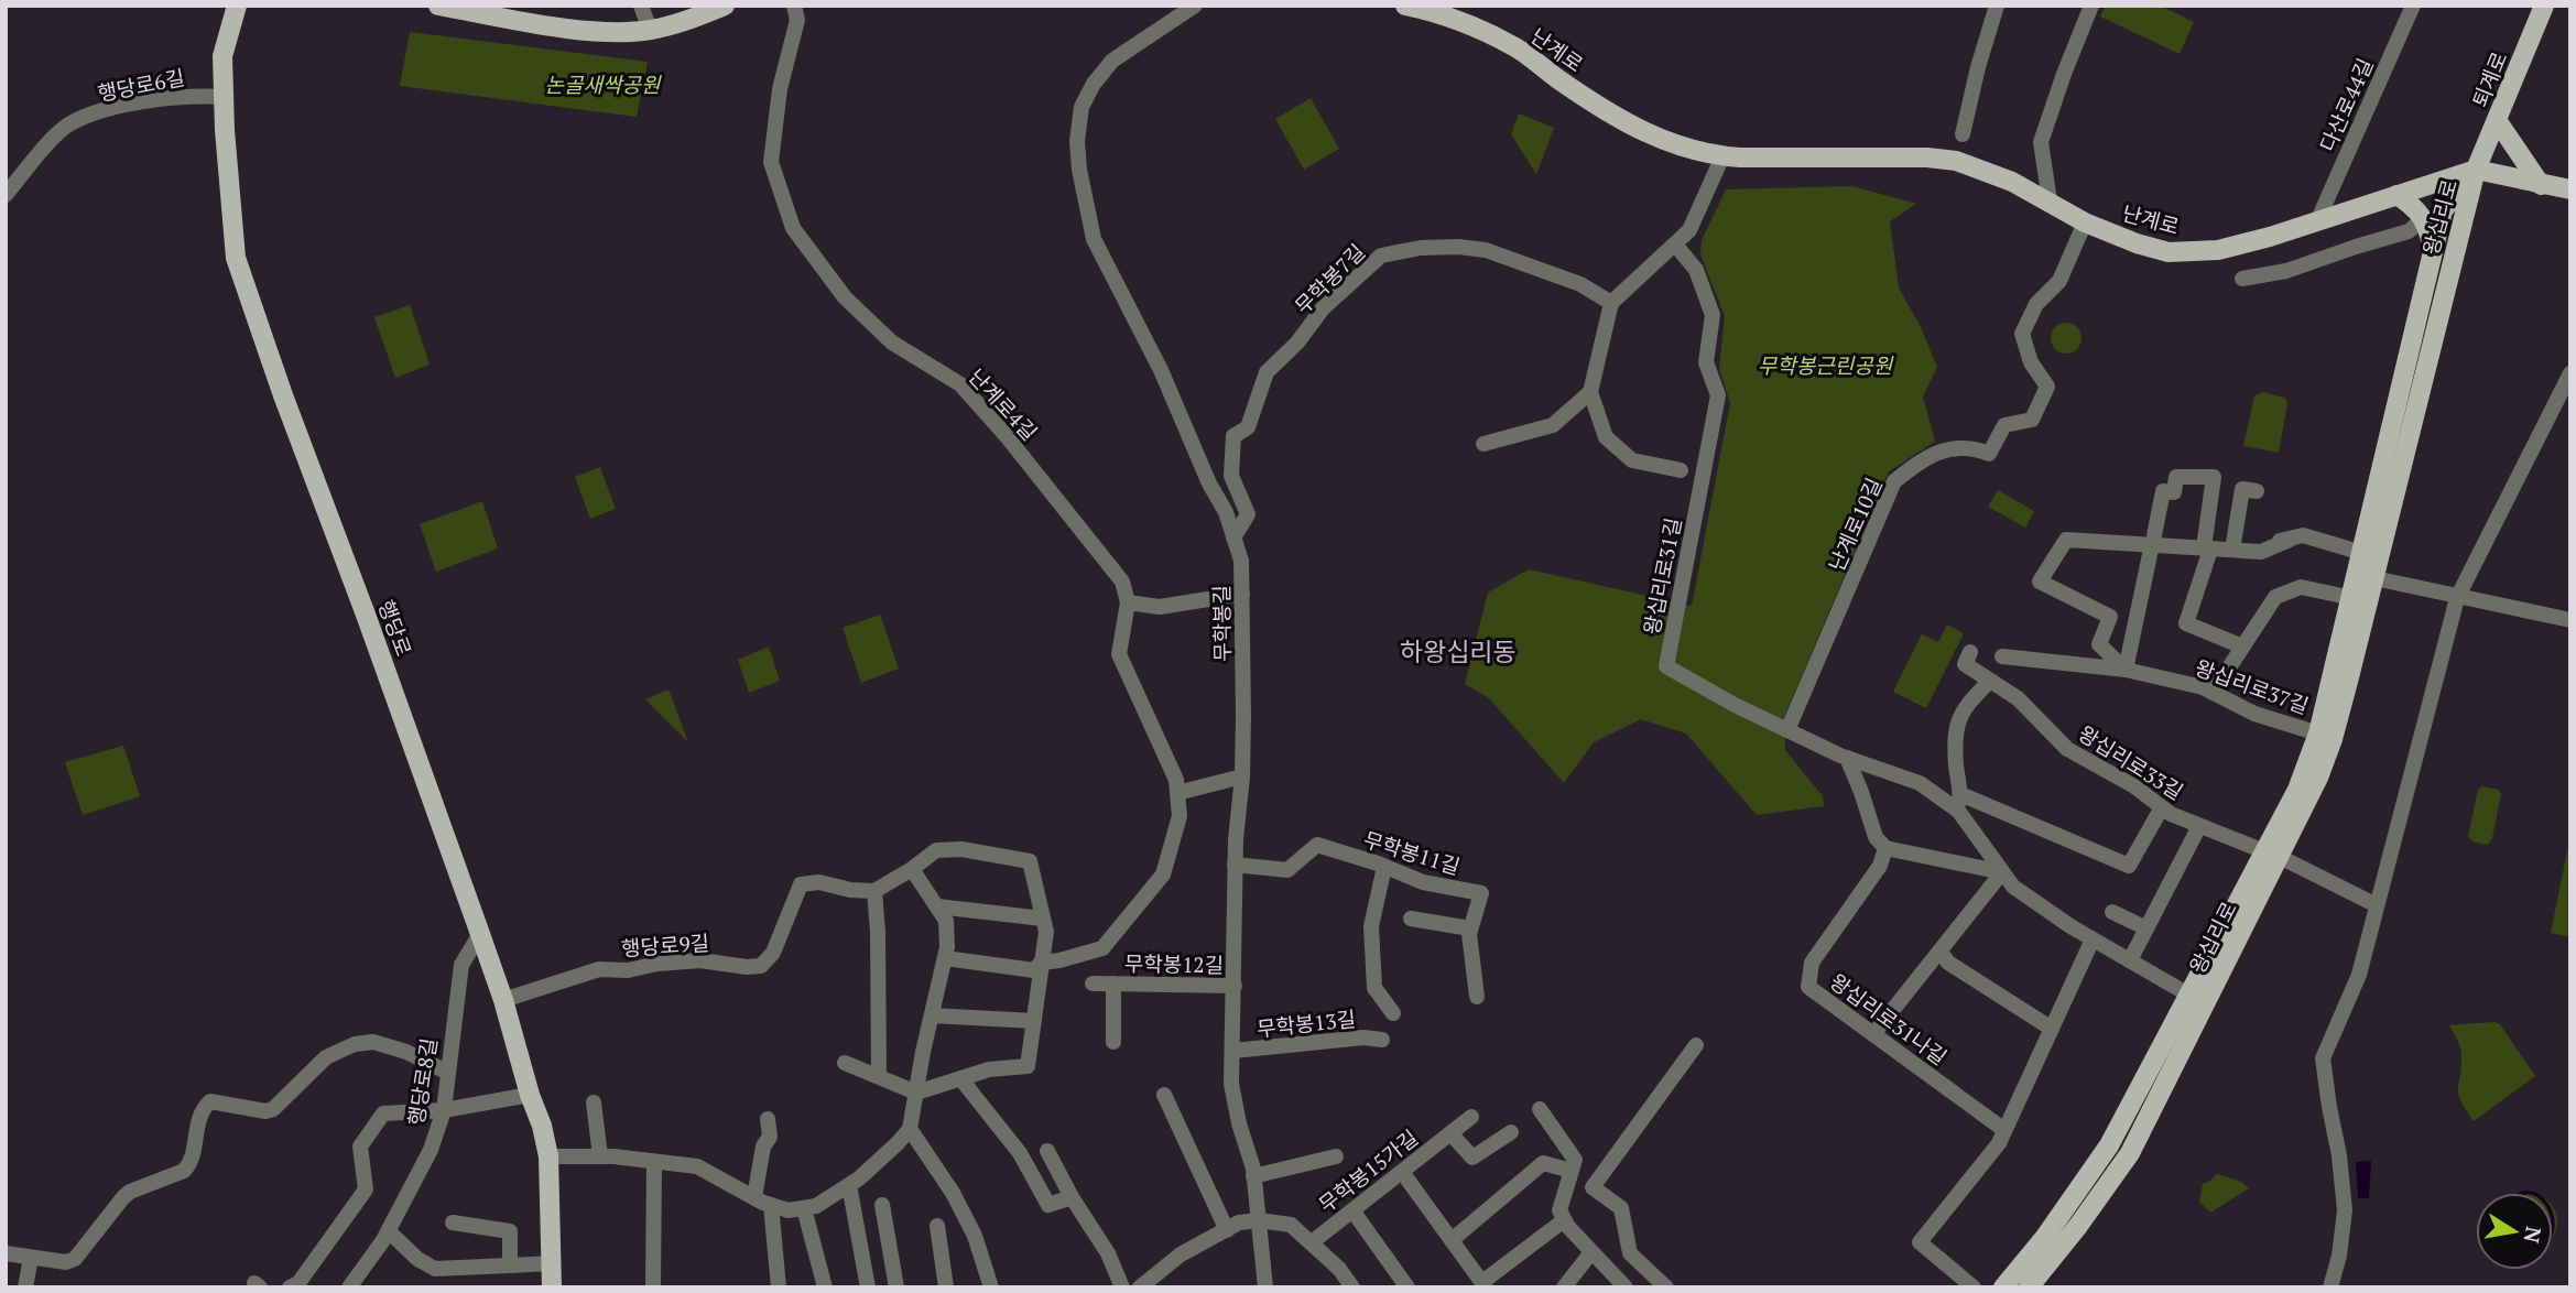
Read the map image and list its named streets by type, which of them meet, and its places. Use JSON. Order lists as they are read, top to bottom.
{
  "streets": {
    "main road": [
      "난계로",
      "퇴계로",
      "왕십리로",
      "행당로"
    ],
    "street": [
      "행당로6길",
      "다산로44길",
      "무학봉7길",
      "난계로4길",
      "난계로10길",
      "왕십리로31길",
      "무학봉길",
      "왕십리로37길",
      "왕십리로33길",
      "무학봉11길",
      "행당로9길",
      "무학봉12길",
      "왕십리로31나길",
      "무학봉13길",
      "행당로8길",
      "무학봉15가길"
    ]
  },
  "crossings": [
    ["난계로", "퇴계로"],
    ["난계로", "다산로44길"],
    ["난계로", "왕십리로"],
    ["난계로", "난계로10길"],
    ["퇴계로", "왕십리로"],
    ["행당로6길", "행당로"],
    ["왕십리로", "왕십리로31길"],
    ["왕십리로", "왕십리로37길"],
    ["왕십리로", "왕십리로33길"],
    ["무학봉7길", "무학봉길"],
    ["난계로10길", "왕십리로31길"],
    ["무학봉길", "무학봉11길"],
    ["무학봉길", "무학봉12길"],
    ["무학봉길", "무학봉13길"],
    ["무학봉길", "무학봉15가길"],
    ["행당로", "행당로9길"],
    ["행당로", "행당로8길"]
  ],
  "districts": ["하왕십리동"],
  "parks": ["논골새싹공원", "무학봉근린공원"],
  "north": "right"
}
